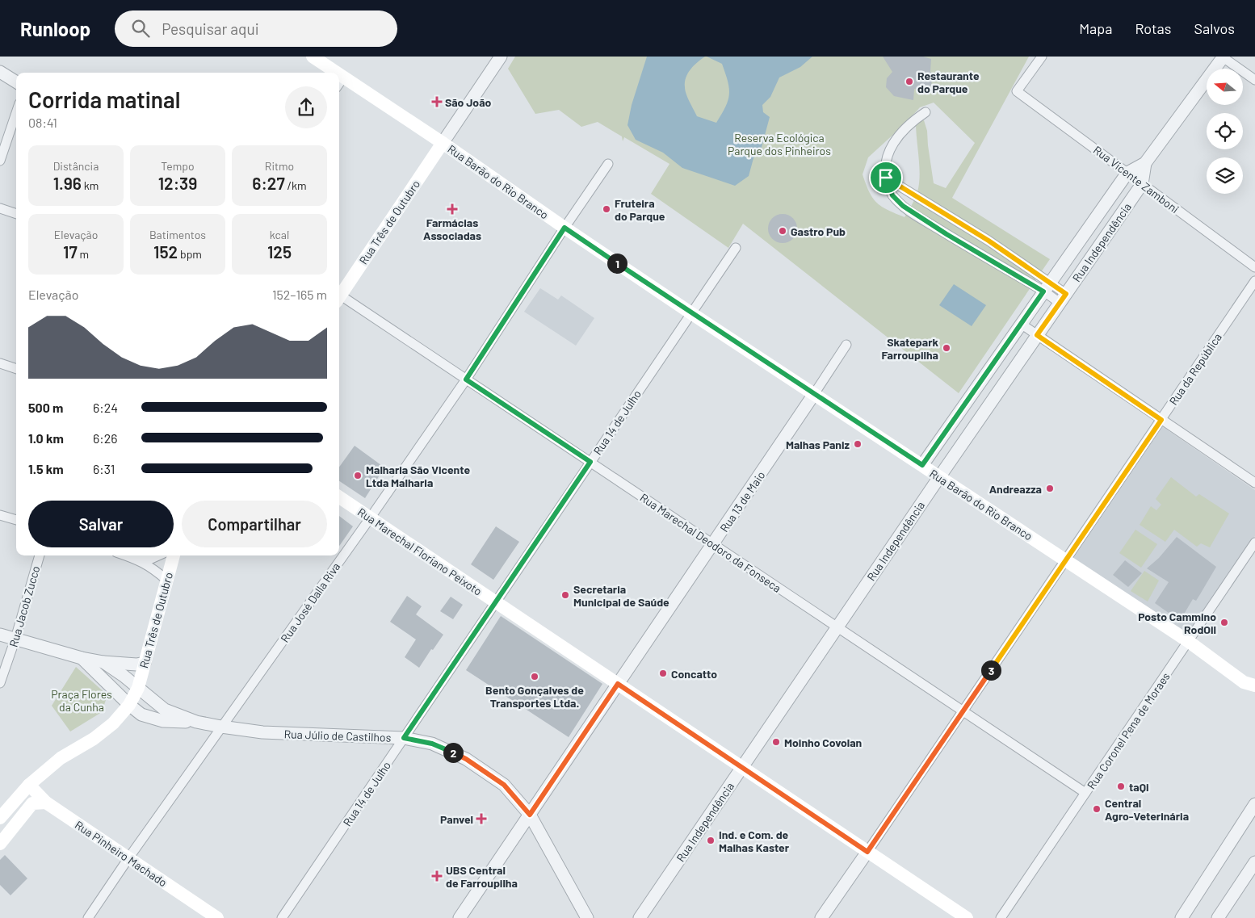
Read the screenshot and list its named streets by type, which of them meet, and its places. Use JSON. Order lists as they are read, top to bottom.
{
  "streets": {
    "main road": [
      "Rua Barão do Rio Branco",
      "Rua Três de Outubro",
      "Rua Marechal Floriano Peixoto",
      "Rua Pinheiro Machado"
    ],
    "street": [
      "Rua Vicente Zamboni",
      "Rua Independência",
      "Rua da República",
      "Rua 14 de Julho",
      "Rua 13 de Maio",
      "Rua Marechal Deodoro da Fonseca",
      "Rua José Dalla Riva",
      "Rua Jacob Zucco",
      "Rua Coronel Pena de Moraes",
      "Rua Júlio de Castilhos"
    ]
  },
  "crossings": [
    ["Rua Vicente Zamboni", "Rua Independência"],
    ["Rua Barão do Rio Branco", "Rua Três de Outubro"],
    ["Rua Barão do Rio Branco", "Rua Independência"],
    ["Rua Barão do Rio Branco", "Rua da República"],
    ["Rua Barão do Rio Branco", "Rua 14 de Julho"],
    ["Rua Barão do Rio Branco", "Rua 13 de Maio"],
    ["Rua Barão do Rio Branco", "Rua José Dalla Riva"],
    ["Rua Barão do Rio Branco", "Rua Coronel Pena de Moraes"],
    ["Rua Três de Outubro", "Rua Júlio de Castilhos"],
    ["Rua Independência", "Rua Marechal Deodoro da Fonseca"],
    ["Rua Independência", "Rua Marechal Floriano Peixoto"],
    ["Rua da República", "Rua Marechal Deodoro da Fonseca"],
    ["Rua da República", "Rua Marechal Floriano Peixoto"],
    ["Rua 14 de Julho", "Rua Marechal Deodoro da Fonseca"],
    ["Rua 14 de Julho", "Rua Marechal Floriano Peixoto"],
    ["Rua 14 de Julho", "Rua Júlio de Castilhos"],
    ["Rua 13 de Maio", "Rua Marechal Deodoro da Fonseca"],
    ["Rua 13 de Maio", "Rua Marechal Floriano Peixoto"],
    ["Rua 13 de Maio", "Rua Júlio de Castilhos"],
    ["Rua Marechal Deodoro da Fonseca", "Rua José Dalla Riva"],
    ["Rua Marechal Deodoro da Fonseca", "Rua Coronel Pena de Moraes"],
    ["Rua Marechal Floriano Peixoto", "Rua José Dalla Riva"],
    ["Rua José Dalla Riva", "Rua Júlio de Castilhos"],
    ["Rua José Dalla Riva", "Rua Pinheiro Machado"]
  ],
  "parks": ["Reserva Ecológica Parque dos Pinheiros", "Praça Flores da Cunha"],
  "places": {
    "other": [
      "Restaurante do Parque",
      "Fruteira do Parque",
      "Gastro Pub",
      "Skatepark Farroupilha",
      "Malhas Paniz",
      "Malharia São Vicente Ltda Malharia",
      "Andreazza",
      "Secretaria Municipal de Saúde",
      "Posto Cammino RodOil",
      "Concatto",
      "Bento Gonçalves de Transportes Ltda.",
      "Moinho Covolan",
      "taQi",
      "Central Agro-Veterinária",
      "Ind. e Com. de Malhas Kaster"
    ],
    "health": [
      "São João",
      "Farmácias Associadas",
      "Panvel",
      "UBS Central de Farroupilha"
    ]
  },
  "north": "left",
  "page": {
    "header": "Runloop",
    "search": "Pesquisar aqui",
    "nav": ["Mapa", "Rotas", "Salvos"],
    "heading": ["Corrida matinal", "08:41"],
    "stats": [
      ["Distância", "1.96 km"],
      ["Tempo", "12:39"],
      ["Ritmo", "6:27 /km"],
      ["Elevação", "17 m"],
      ["Batimentos", "152 bpm"],
      ["kcal", "125"]
    ],
    "pins": ["1", "3", "2"],
    "chart": ["Elevação", "152–165 m"],
    "list": [
      {
        "name": "500 m",
        "note": "6:24"
      },
      {
        "name": "1.0 km",
        "note": "6:26"
      },
      {
        "name": "1.5 km",
        "note": "6:31"
      }
    ],
    "buttons": ["Salvar", "Compartilhar"]
  }
}
